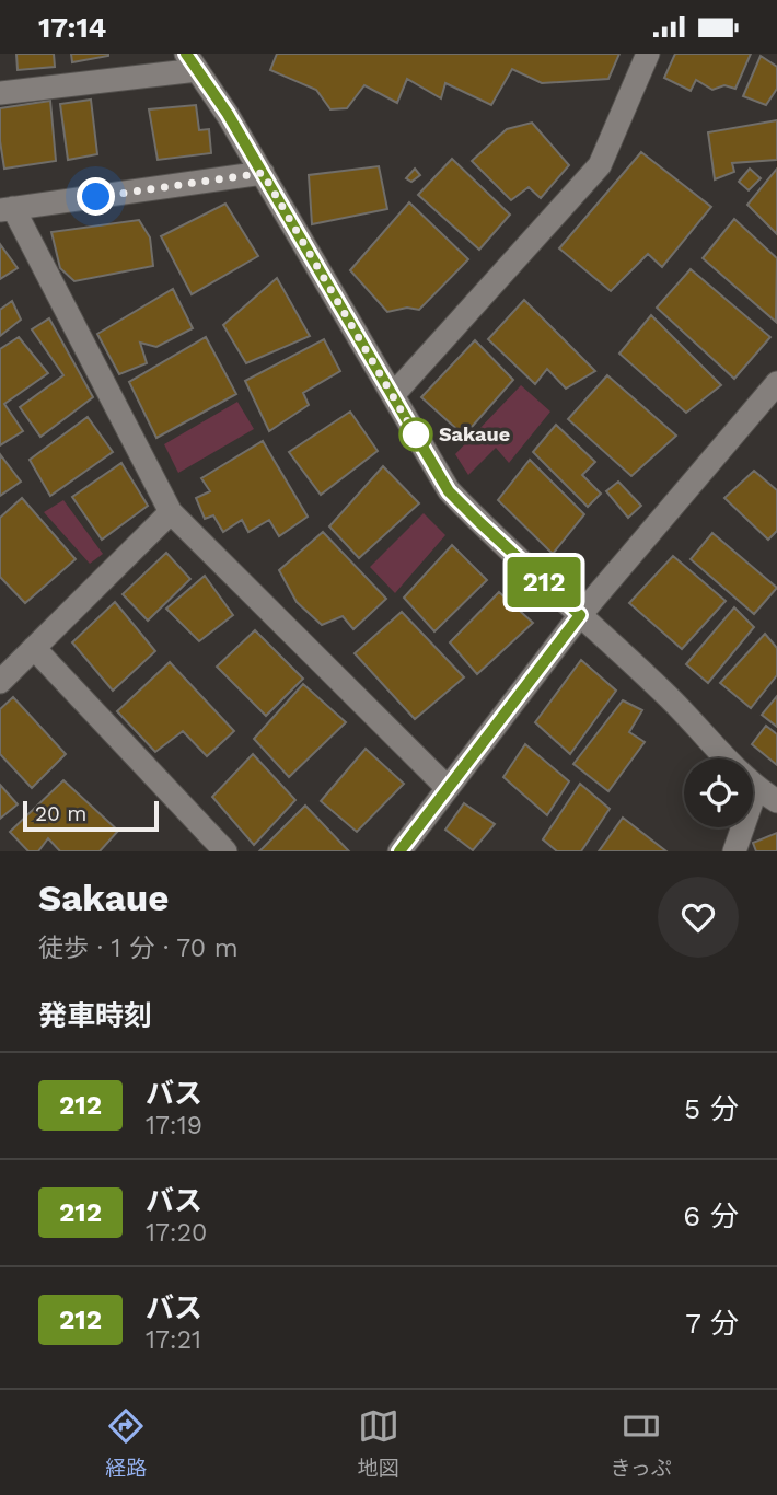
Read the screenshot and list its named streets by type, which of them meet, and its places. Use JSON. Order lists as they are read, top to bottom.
{
  "places": ["Sakaue"],
  "lines": ["bus line 212"],
  "scale_bar": "20 m",
  "page": {
    "status": "17:14",
    "on_map": "212",
    "scale": "20 m",
    "heading": [
      ["Sakaue", "徒歩 · 1 分 · 70 m"],
      "発車時刻"
    ],
    "list": [
      {
        "mark": "212",
        "name": "バス",
        "note": "17:19",
        "value": "5 分"
      },
      {
        "mark": "212",
        "name": "バス",
        "note": "17:20",
        "value": "6 分"
      },
      {
        "mark": "212",
        "name": "バス",
        "note": "17:21",
        "value": "7 分"
      }
    ],
    "tabs": ["経路", "地図", "きっぷ"]
  }
}
